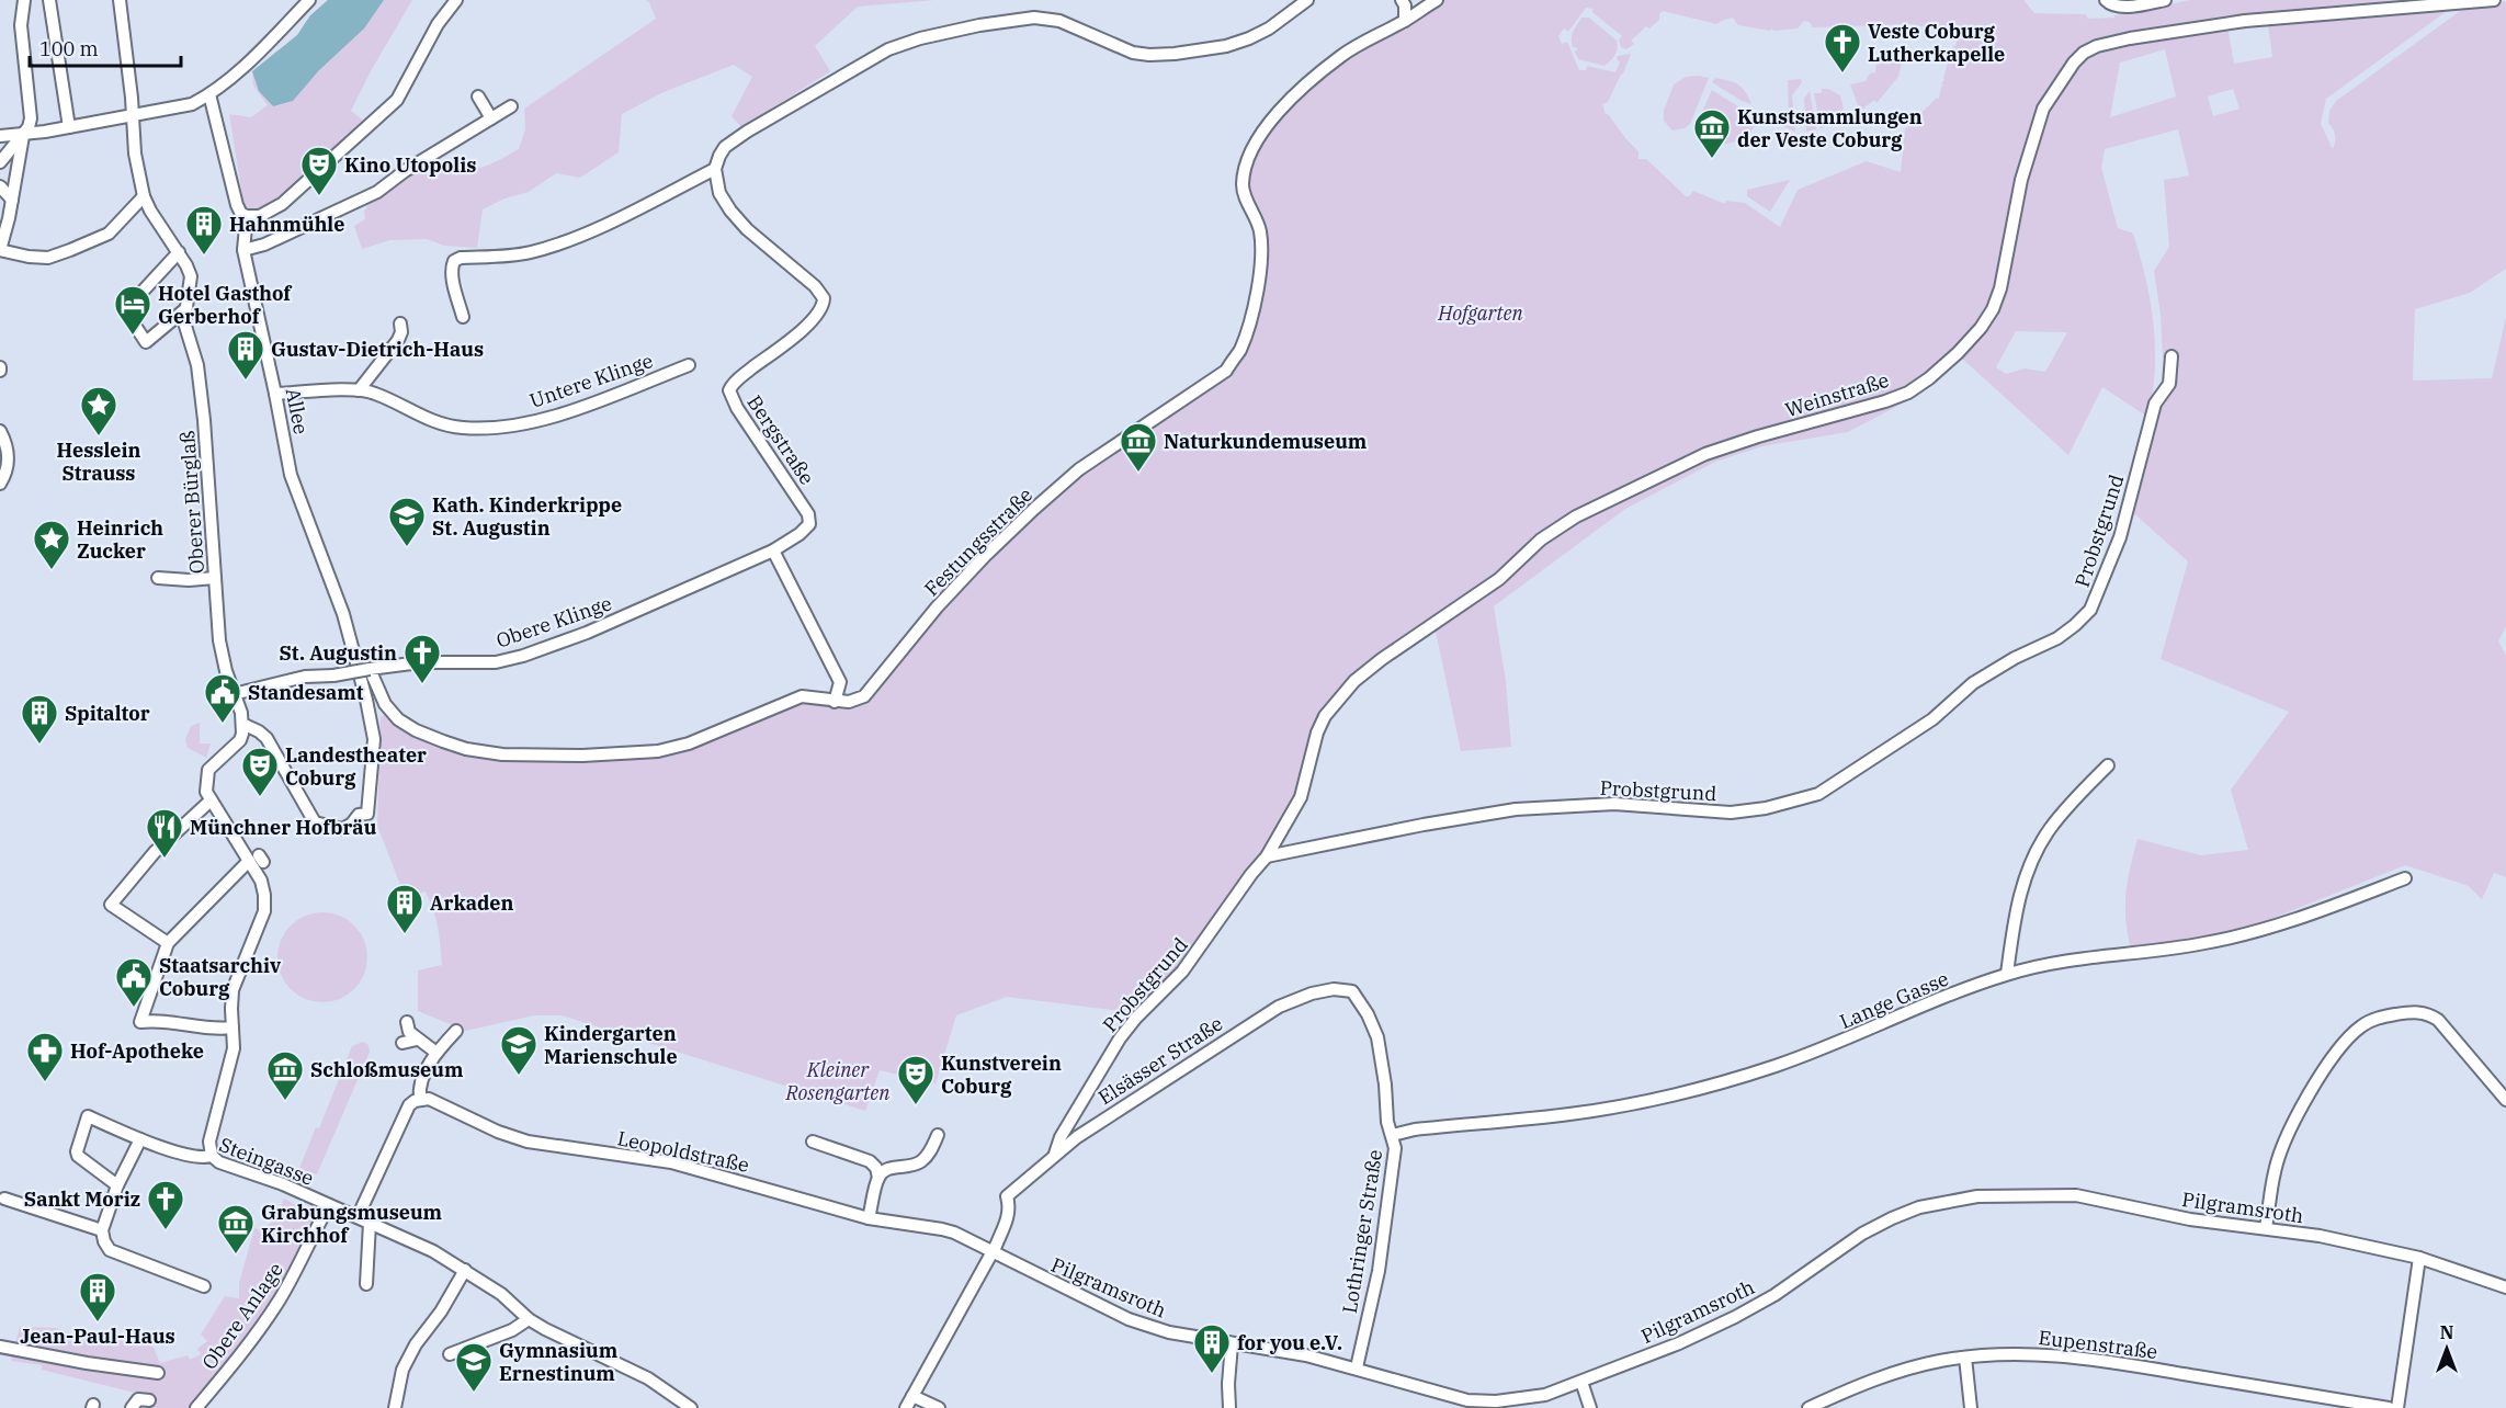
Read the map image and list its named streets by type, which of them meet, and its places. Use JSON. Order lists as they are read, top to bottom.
{
  "streets": {
    "street": [
      "Untere Klinge",
      "Weinstraße",
      "Allee",
      "Bergstraße",
      "Oberer Bürglaß",
      "Probstgrund",
      "Festungsstraße",
      "Obere Klinge",
      "Lange Gasse",
      "Elsässer Straße",
      "Leopoldstraße",
      "Steingasse",
      "Pilgramsroth",
      "Lothringer Straße",
      "Obere Anlage",
      "Eupenstraße"
    ]
  },
  "crossings": [
    ["Untere Klinge", "Allee"],
    ["Weinstraße", "Probstgrund"],
    ["Allee", "Oberer Bürglaß"],
    ["Bergstraße", "Obere Klinge"],
    ["Oberer Bürglaß", "Obere Klinge"],
    ["Probstgrund", "Elsässer Straße"],
    ["Festungsstraße", "Obere Klinge"],
    ["Lange Gasse", "Lothringer Straße"],
    ["Elsässer Straße", "Pilgramsroth"],
    ["Elsässer Straße", "Lothringer Straße"],
    ["Leopoldstraße", "Pilgramsroth"],
    ["Steingasse", "Obere Anlage"],
    ["Pilgramsroth", "Lothringer Straße"]
  ],
  "parks": ["Hofgarten", "Kleiner Rosengarten"],
  "places": {
    "church": ["Veste Coburg Lutherkapelle", "St. Augustin", "Sankt Moriz"],
    "museum": [
      "Kunstsammlungen der Veste Coburg",
      "Naturkundemuseum",
      "Schloßmuseum",
      "Grabungsmuseum Kirchhof"
    ],
    "theatre": ["Kino Utopolis", "Landestheater Coburg", "Kunstverein Coburg"],
    "building": [
      "Hahnmühle",
      "Gustav-Dietrich-Haus",
      "Spitaltor",
      "Arkaden",
      "Jean-Paul-Haus",
      "for you e.V."
    ],
    "hotel": ["Hotel Gasthof Gerberhof"],
    "place": ["Hesslein Strauss", "Heinrich Zucker"],
    "school or university": ["Kath. Kinderkrippe St. Augustin", "Kindergarten Marienschule", "Gymnasium Ernestinum"],
    "public building": ["Standesamt", "Staatsarchiv Coburg"],
    "restaurant": ["Münchner Hofbräu"],
    "pharmacy": ["Hof-Apotheke"]
  },
  "scale_bar": "100 m",
  "north": "top"
}
